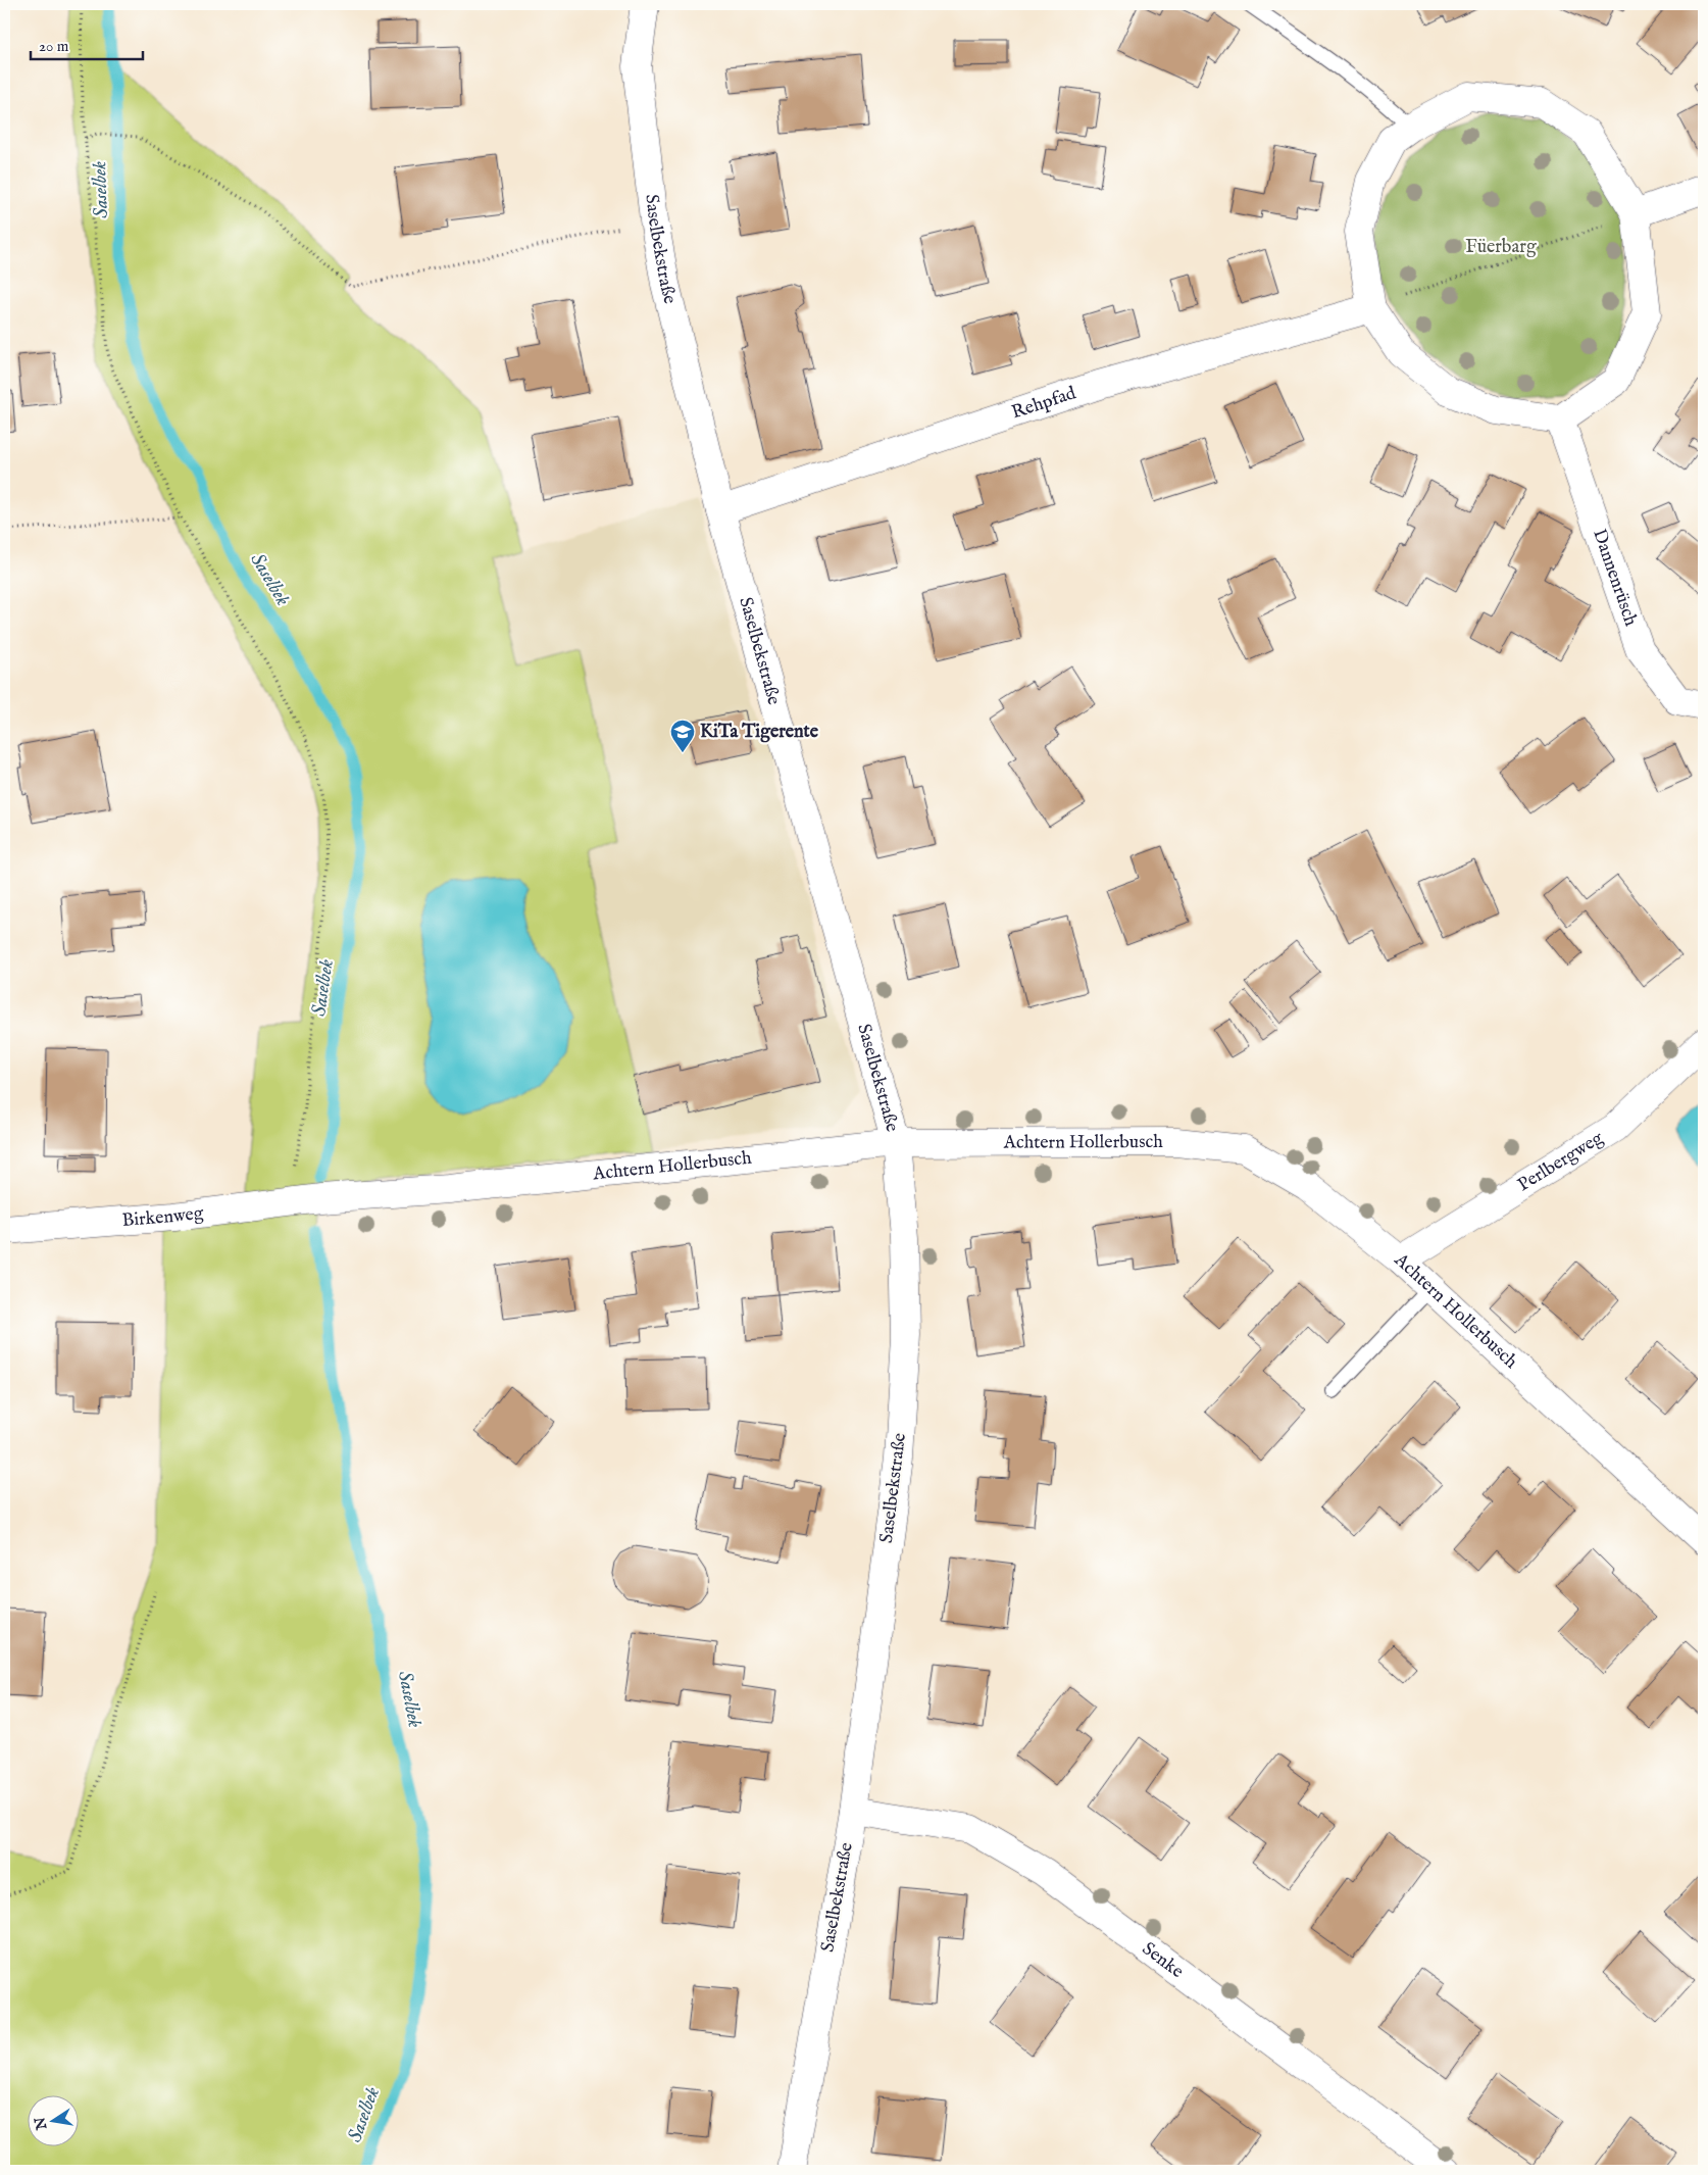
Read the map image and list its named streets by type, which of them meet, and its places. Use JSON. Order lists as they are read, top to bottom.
{
  "streets": {
    "street": [
      "Saselbekstraße",
      "Rehpfad",
      "Dannenrüsch",
      "Achtern Hollerbusch",
      "Perlbergweg",
      "Birkenweg",
      "Senke"
    ]
  },
  "crossings": [
    ["Saselbekstraße", "Rehpfad"],
    ["Saselbekstraße", "Achtern Hollerbusch"],
    ["Saselbekstraße", "Senke"],
    ["Achtern Hollerbusch", "Perlbergweg"],
    ["Achtern Hollerbusch", "Birkenweg"]
  ],
  "water": ["Saselbek"],
  "parks": ["Füerbarg"],
  "places": {
    "school or university": ["KiTa Tigerente"]
  },
  "scale_bar": "20 m",
  "north": "left"
}
